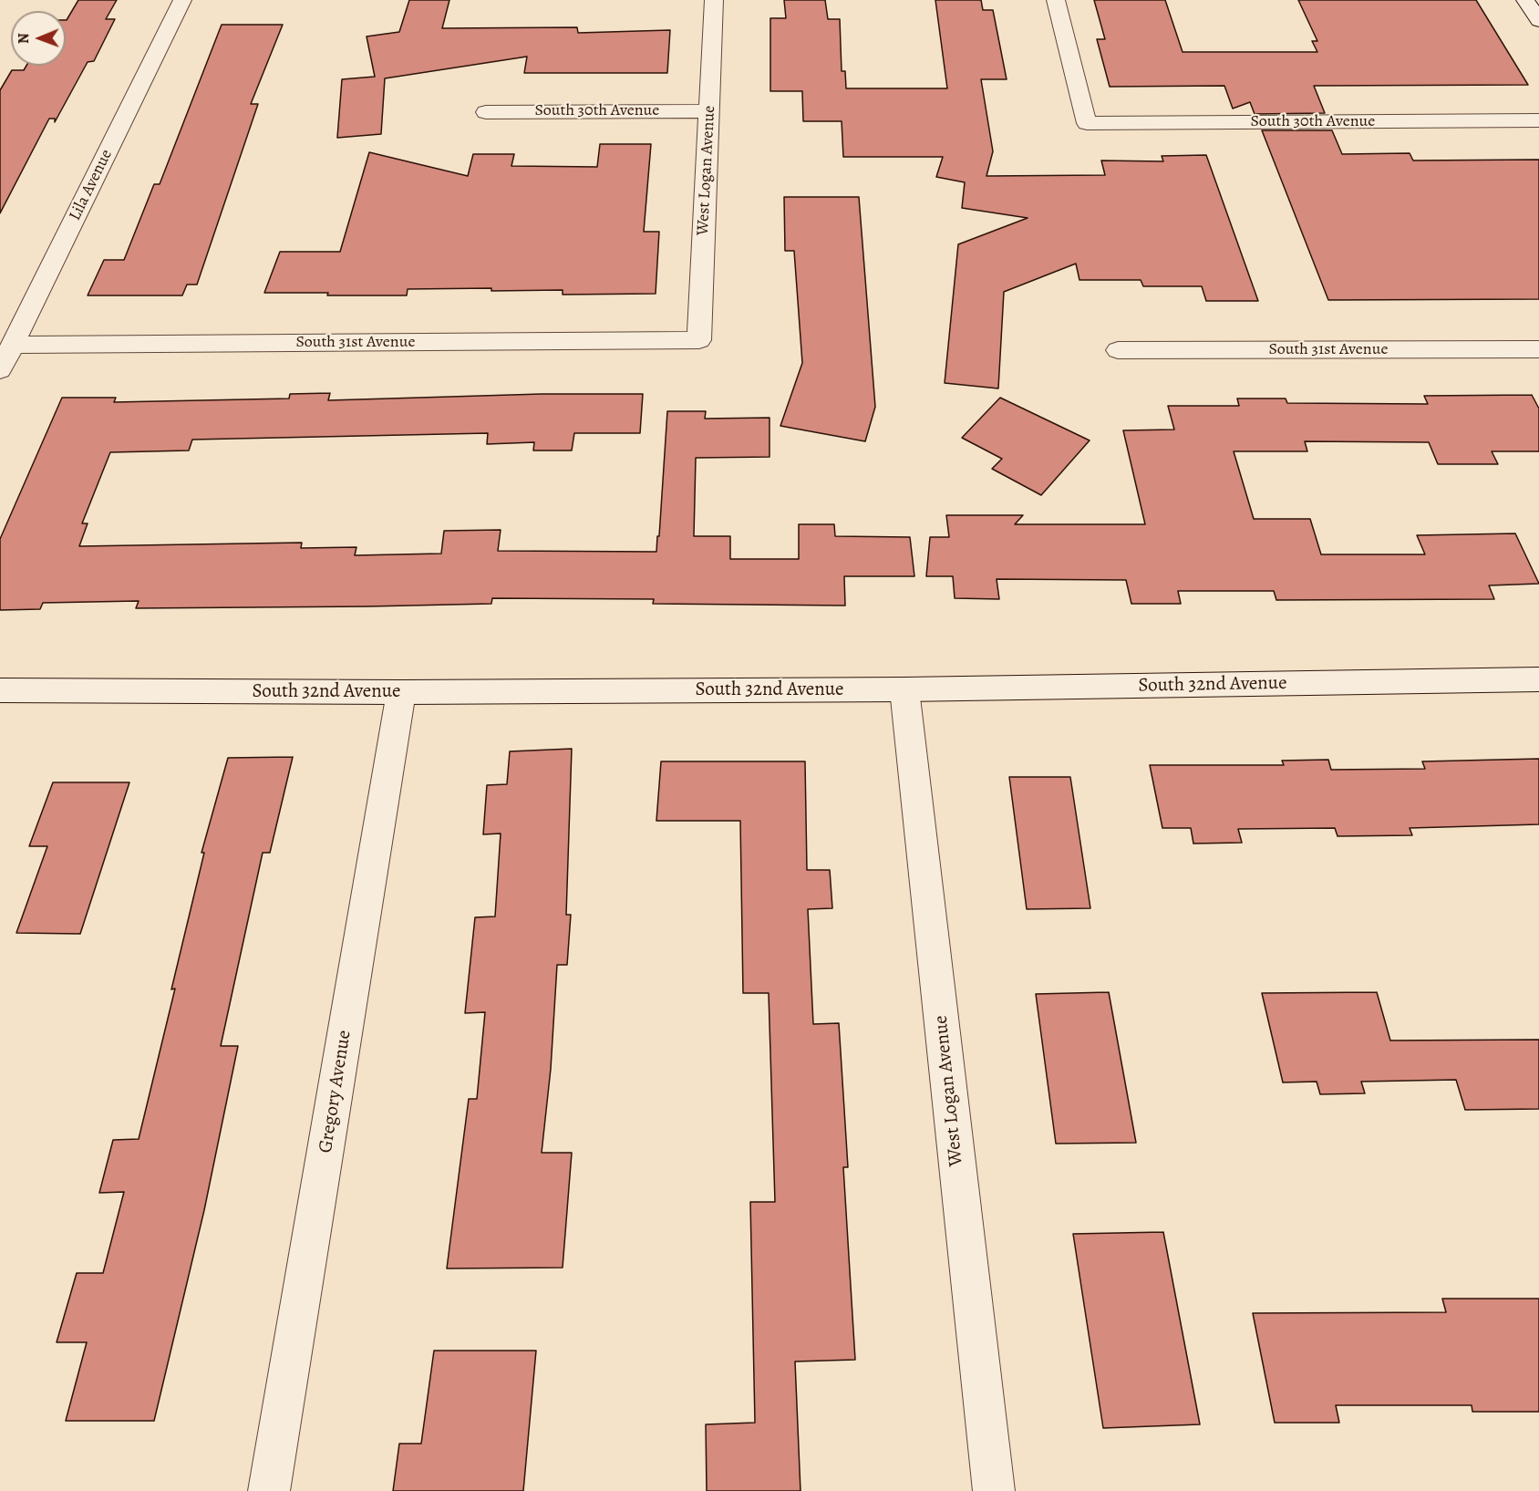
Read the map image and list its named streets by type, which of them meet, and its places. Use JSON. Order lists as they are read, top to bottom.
{
  "streets": {
    "street": [
      "South 30th Avenue",
      "West Logan Avenue",
      "Lila Avenue",
      "South 31st Avenue",
      "South 32nd Avenue",
      "Gregory Avenue"
    ]
  },
  "crossings": [
    ["South 30th Avenue", "West Logan Avenue"],
    ["West Logan Avenue", "South 31st Avenue"],
    ["West Logan Avenue", "South 32nd Avenue"],
    ["Lila Avenue", "South 31st Avenue"],
    ["South 32nd Avenue", "Gregory Avenue"]
  ],
  "north": "left"
}
